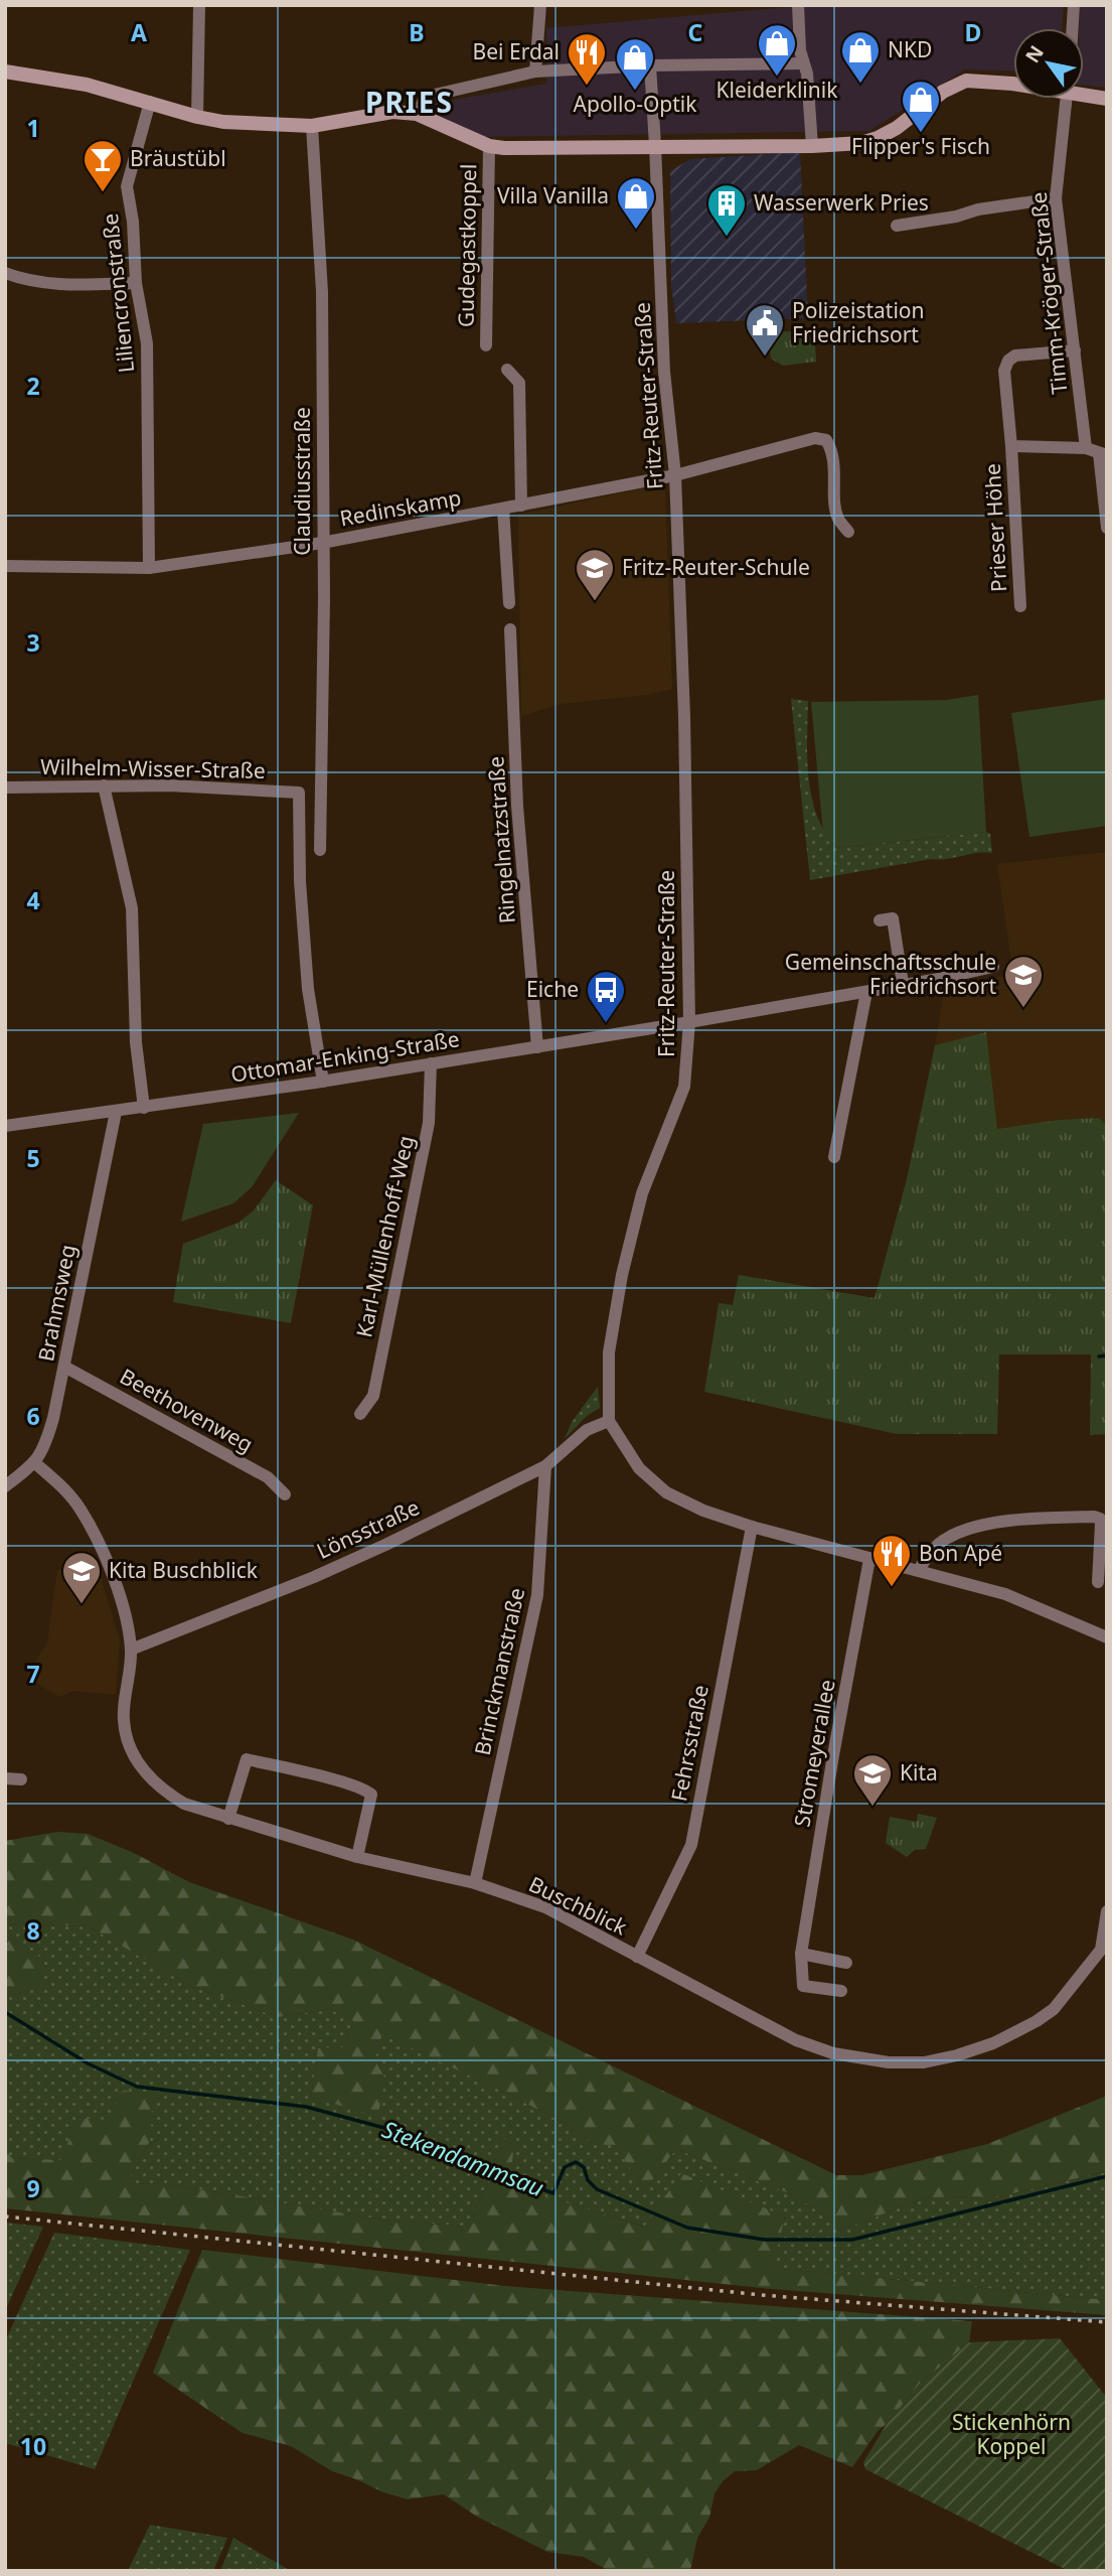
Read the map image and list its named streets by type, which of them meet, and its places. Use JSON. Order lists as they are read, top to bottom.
{
  "streets": {
    "street": [
      "Gudegastkoppel",
      "Liliencronstraße",
      "Timm-Kröger-Straße",
      "Fritz-Reuter-Straße",
      "Claudiusstraße",
      "Redinskamp",
      "Prieser Höhe",
      "Wilhelm-Wisser-Straße",
      "Ringelnatzstraße",
      "Ottomar-Enking-Straße",
      "Karl-Müllenhoff-Weg",
      "Brahmsweg",
      "Beethovenweg",
      "Lönsstraße",
      "Brinckmanstraße",
      "Fehrsstraße",
      "Stromeyerallee",
      "Buschblick"
    ]
  },
  "crossings": [
    ["Liliencronstraße", "Redinskamp"],
    ["Timm-Kröger-Straße", "Prieser Höhe"],
    ["Fritz-Reuter-Straße", "Redinskamp"],
    ["Fritz-Reuter-Straße", "Ottomar-Enking-Straße"],
    ["Fritz-Reuter-Straße", "Lönsstraße"],
    ["Claudiusstraße", "Redinskamp"],
    ["Ringelnatzstraße", "Ottomar-Enking-Straße"],
    ["Ottomar-Enking-Straße", "Karl-Müllenhoff-Weg"],
    ["Ottomar-Enking-Straße", "Brahmsweg"],
    ["Brahmsweg", "Beethovenweg"],
    ["Brahmsweg", "Buschblick"],
    ["Lönsstraße", "Brinckmanstraße"],
    ["Lönsstraße", "Buschblick"],
    ["Brinckmanstraße", "Buschblick"],
    ["Fehrsstraße", "Buschblick"]
  ],
  "districts": ["PRIES"],
  "water": ["Stekendammsau"],
  "parks": ["Stickenhörn Koppel"],
  "places": {
    "shop": [
      "Kleiderklinik",
      "NKD",
      "Apollo-Optik",
      "Flipper's Fisch",
      "Villa Vanilla"
    ],
    "restaurant": ["Bei Erdal", "Bon Apé"],
    "bar": ["Bräustübl"],
    "building": ["Wasserwerk Pries"],
    "public building": ["Polizeistation Friedrichsort"],
    "school or university": [
      "Fritz-Reuter-Schule",
      "Gemeinschaftsschule Friedrichsort",
      "Kita Buschblick",
      "Kita"
    ],
    "bus stop": ["Eiche"]
  },
  "north": "top left",
  "grid": {
    "columns": [
      "A",
      "B",
      "C",
      "D"
    ],
    "rows": [
      "1",
      "2",
      "3",
      "4",
      "5",
      "6",
      "7",
      "8",
      "9",
      "10"
    ]
  }
}
